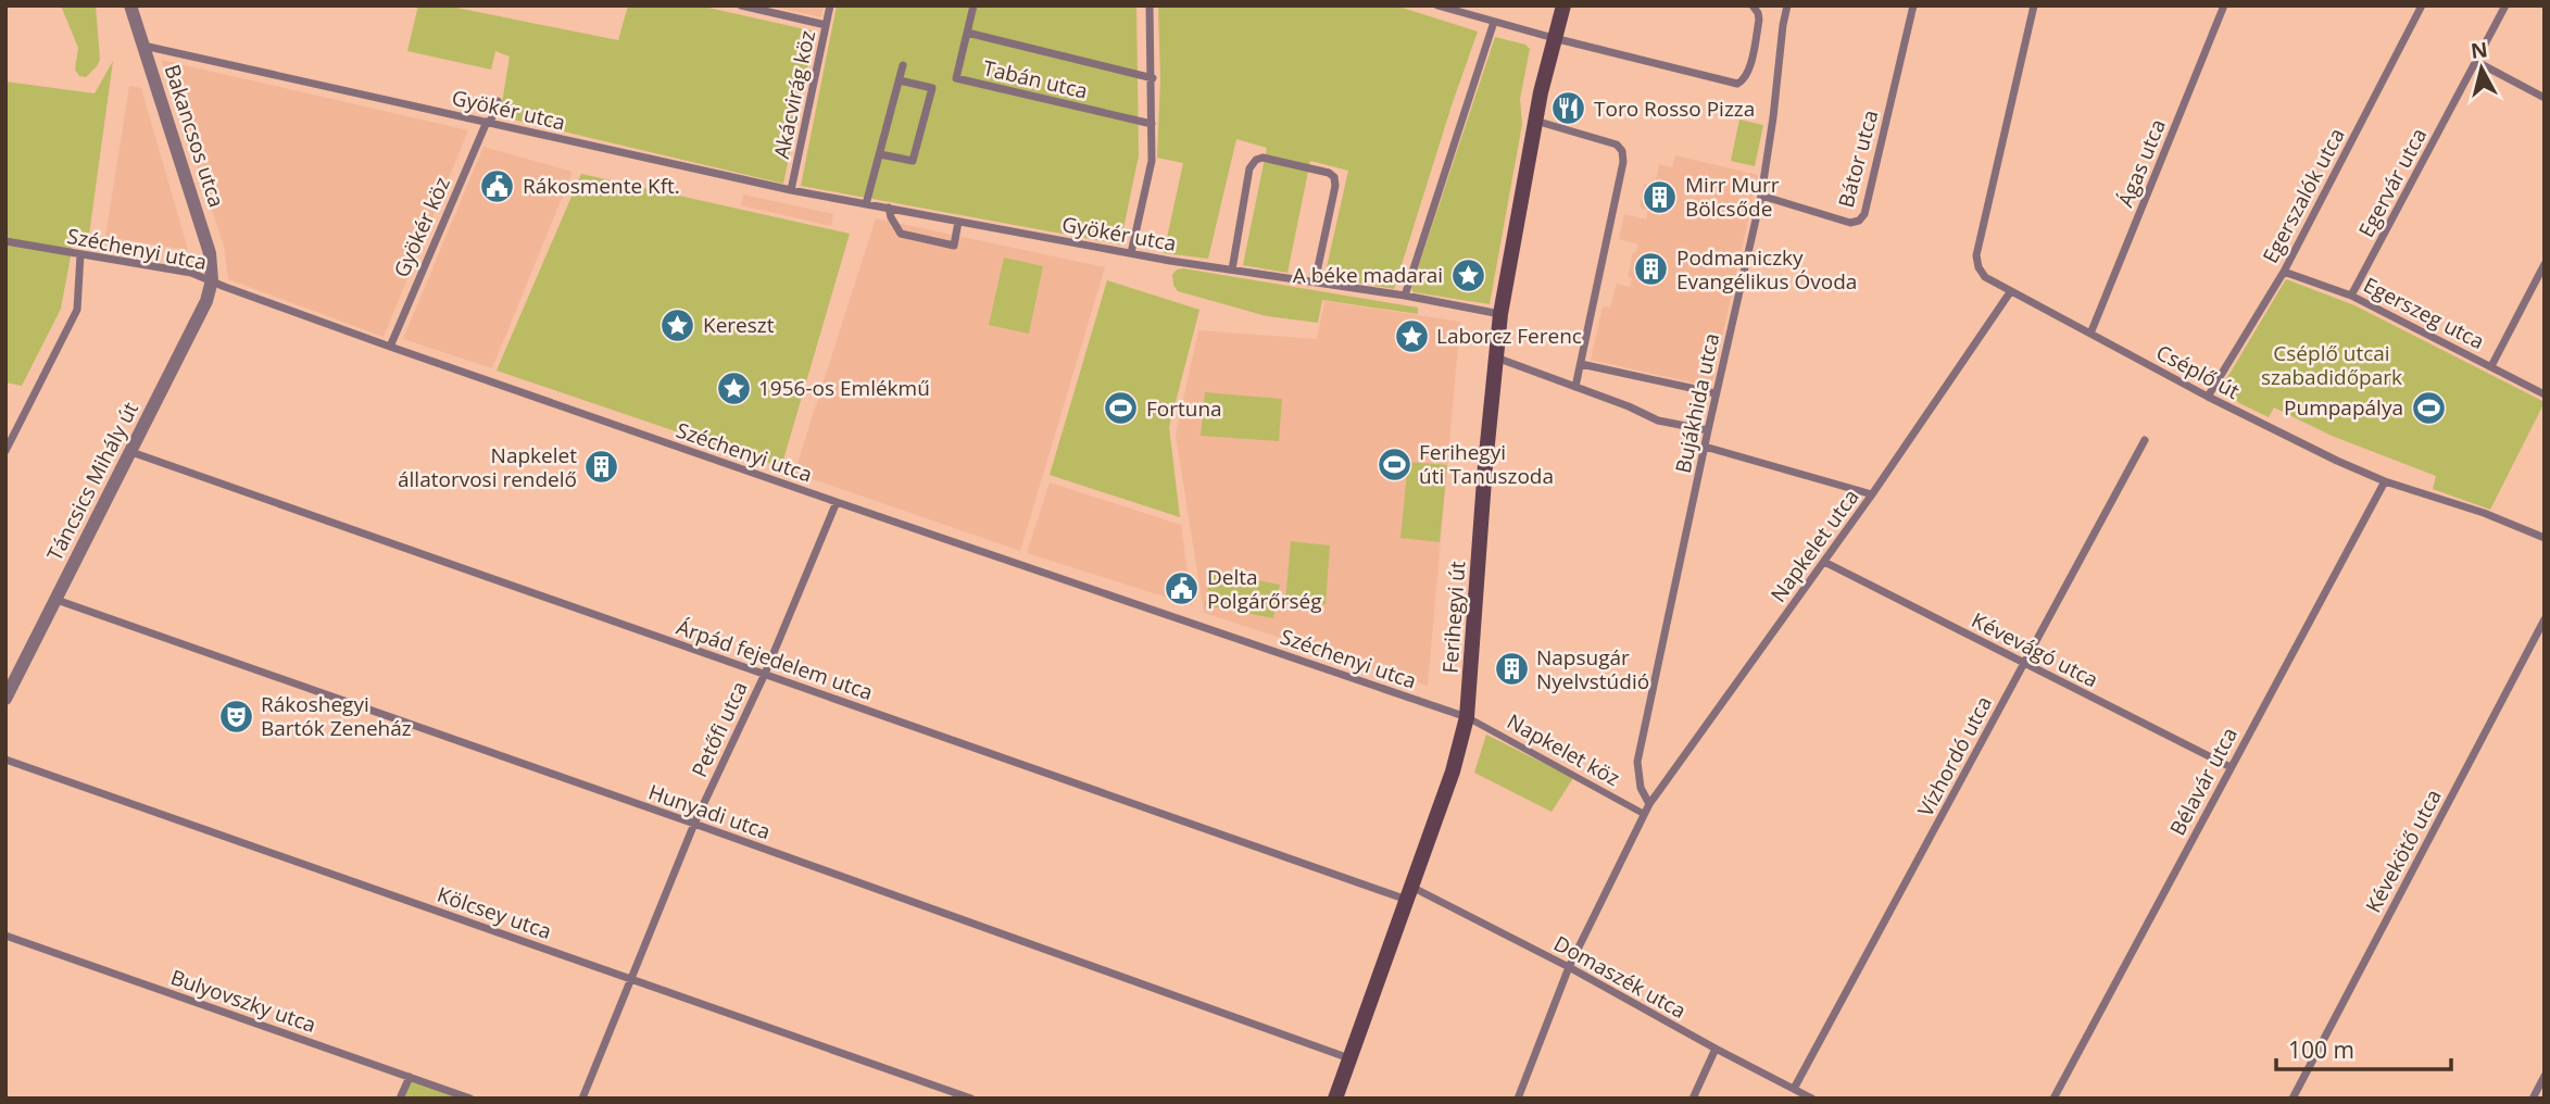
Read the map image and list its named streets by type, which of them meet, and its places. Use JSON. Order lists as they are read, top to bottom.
{
  "streets": {
    "main road": ["Ferihegyi út"],
    "street": [
      "Tabán utca",
      "Akácvirág köz",
      "Gyökér utca",
      "Bakancsos utca",
      "Bátor utca",
      "Ágas utca",
      "Egervár utca",
      "Egerszalók utca",
      "Gyökér köz",
      "Széchenyi utca",
      "Egerszeg utca",
      "Cséplő út",
      "Bujákhida utca",
      "Táncsics Mihály út",
      "Napkelet utca",
      "Kévevágó utca",
      "Árpád fejedelem utca",
      "Petőfi utca",
      "Napkelet köz",
      "Vízhordó utca",
      "Bélavár utca",
      "Hunyadi utca",
      "Kévekötő utca",
      "Kölcsey utca",
      "Domaszék utca",
      "Bulyovszky utca"
    ]
  },
  "crossings": [
    ["Akácvirág köz", "Gyökér utca"],
    ["Gyökér utca", "Bakancsos utca"],
    ["Gyökér utca", "Gyökér köz"],
    ["Gyökér utca", "Ferihegyi út"],
    ["Bakancsos utca", "Széchenyi utca"],
    ["Bakancsos utca", "Táncsics Mihály út"],
    ["Bátor utca", "Bujákhida utca"],
    ["Ágas utca", "Cséplő út"],
    ["Egervár utca", "Egerszeg utca"],
    ["Egerszalók utca", "Egerszeg utca"],
    ["Egerszalók utca", "Cséplő út"],
    ["Gyökér köz", "Széchenyi utca"],
    ["Széchenyi utca", "Táncsics Mihály út"],
    ["Széchenyi utca", "Ferihegyi út"],
    ["Széchenyi utca", "Petőfi utca"],
    ["Széchenyi utca", "Napkelet köz"],
    ["Cséplő út", "Napkelet utca"],
    ["Cséplő út", "Bélavár utca"],
    ["Bujákhida utca", "Napkelet utca"],
    ["Táncsics Mihály út", "Árpád fejedelem utca"],
    ["Táncsics Mihály út", "Hunyadi utca"],
    ["Napkelet utca", "Kévevágó utca"],
    ["Napkelet utca", "Napkelet köz"],
    ["Napkelet utca", "Domaszék utca"],
    ["Ferihegyi út", "Árpád fejedelem utca"],
    ["Ferihegyi út", "Napkelet köz"],
    ["Ferihegyi út", "Hunyadi utca"],
    ["Ferihegyi út", "Domaszék utca"],
    ["Kévevágó utca", "Vízhordó utca"],
    ["Kévevágó utca", "Bélavár utca"],
    ["Árpád fejedelem utca", "Petőfi utca"],
    ["Árpád fejedelem utca", "Domaszék utca"],
    ["Petőfi utca", "Hunyadi utca"],
    ["Petőfi utca", "Kölcsey utca"],
    ["Vízhordó utca", "Domaszék utca"]
  ],
  "parks": ["Cséplő utcai szabadidőpark"],
  "places": {
    "restaurant": ["Toro Rosso Pizza"],
    "public building": ["Rákosmente Kft.", "Delta Polgárőrség"],
    "building": [
      "Mirr Murr Bölcsőde",
      "Podmaniczky Evangélikus Óvoda",
      "Napkelet állatorvosi rendelő",
      "Napsugár Nyelvstúdió"
    ],
    "place": [
      "A béke madarai",
      "Kereszt",
      "Laborcz Ferenc",
      "1956-os Emlékmű"
    ],
    "sports": ["Pumpapálya", "Fortuna", "Ferihegyi úti Tanuszoda"],
    "theatre": ["Rákoshegyi Bartók Zeneház"]
  },
  "scale_bar": "100 m",
  "north": "top"
}
